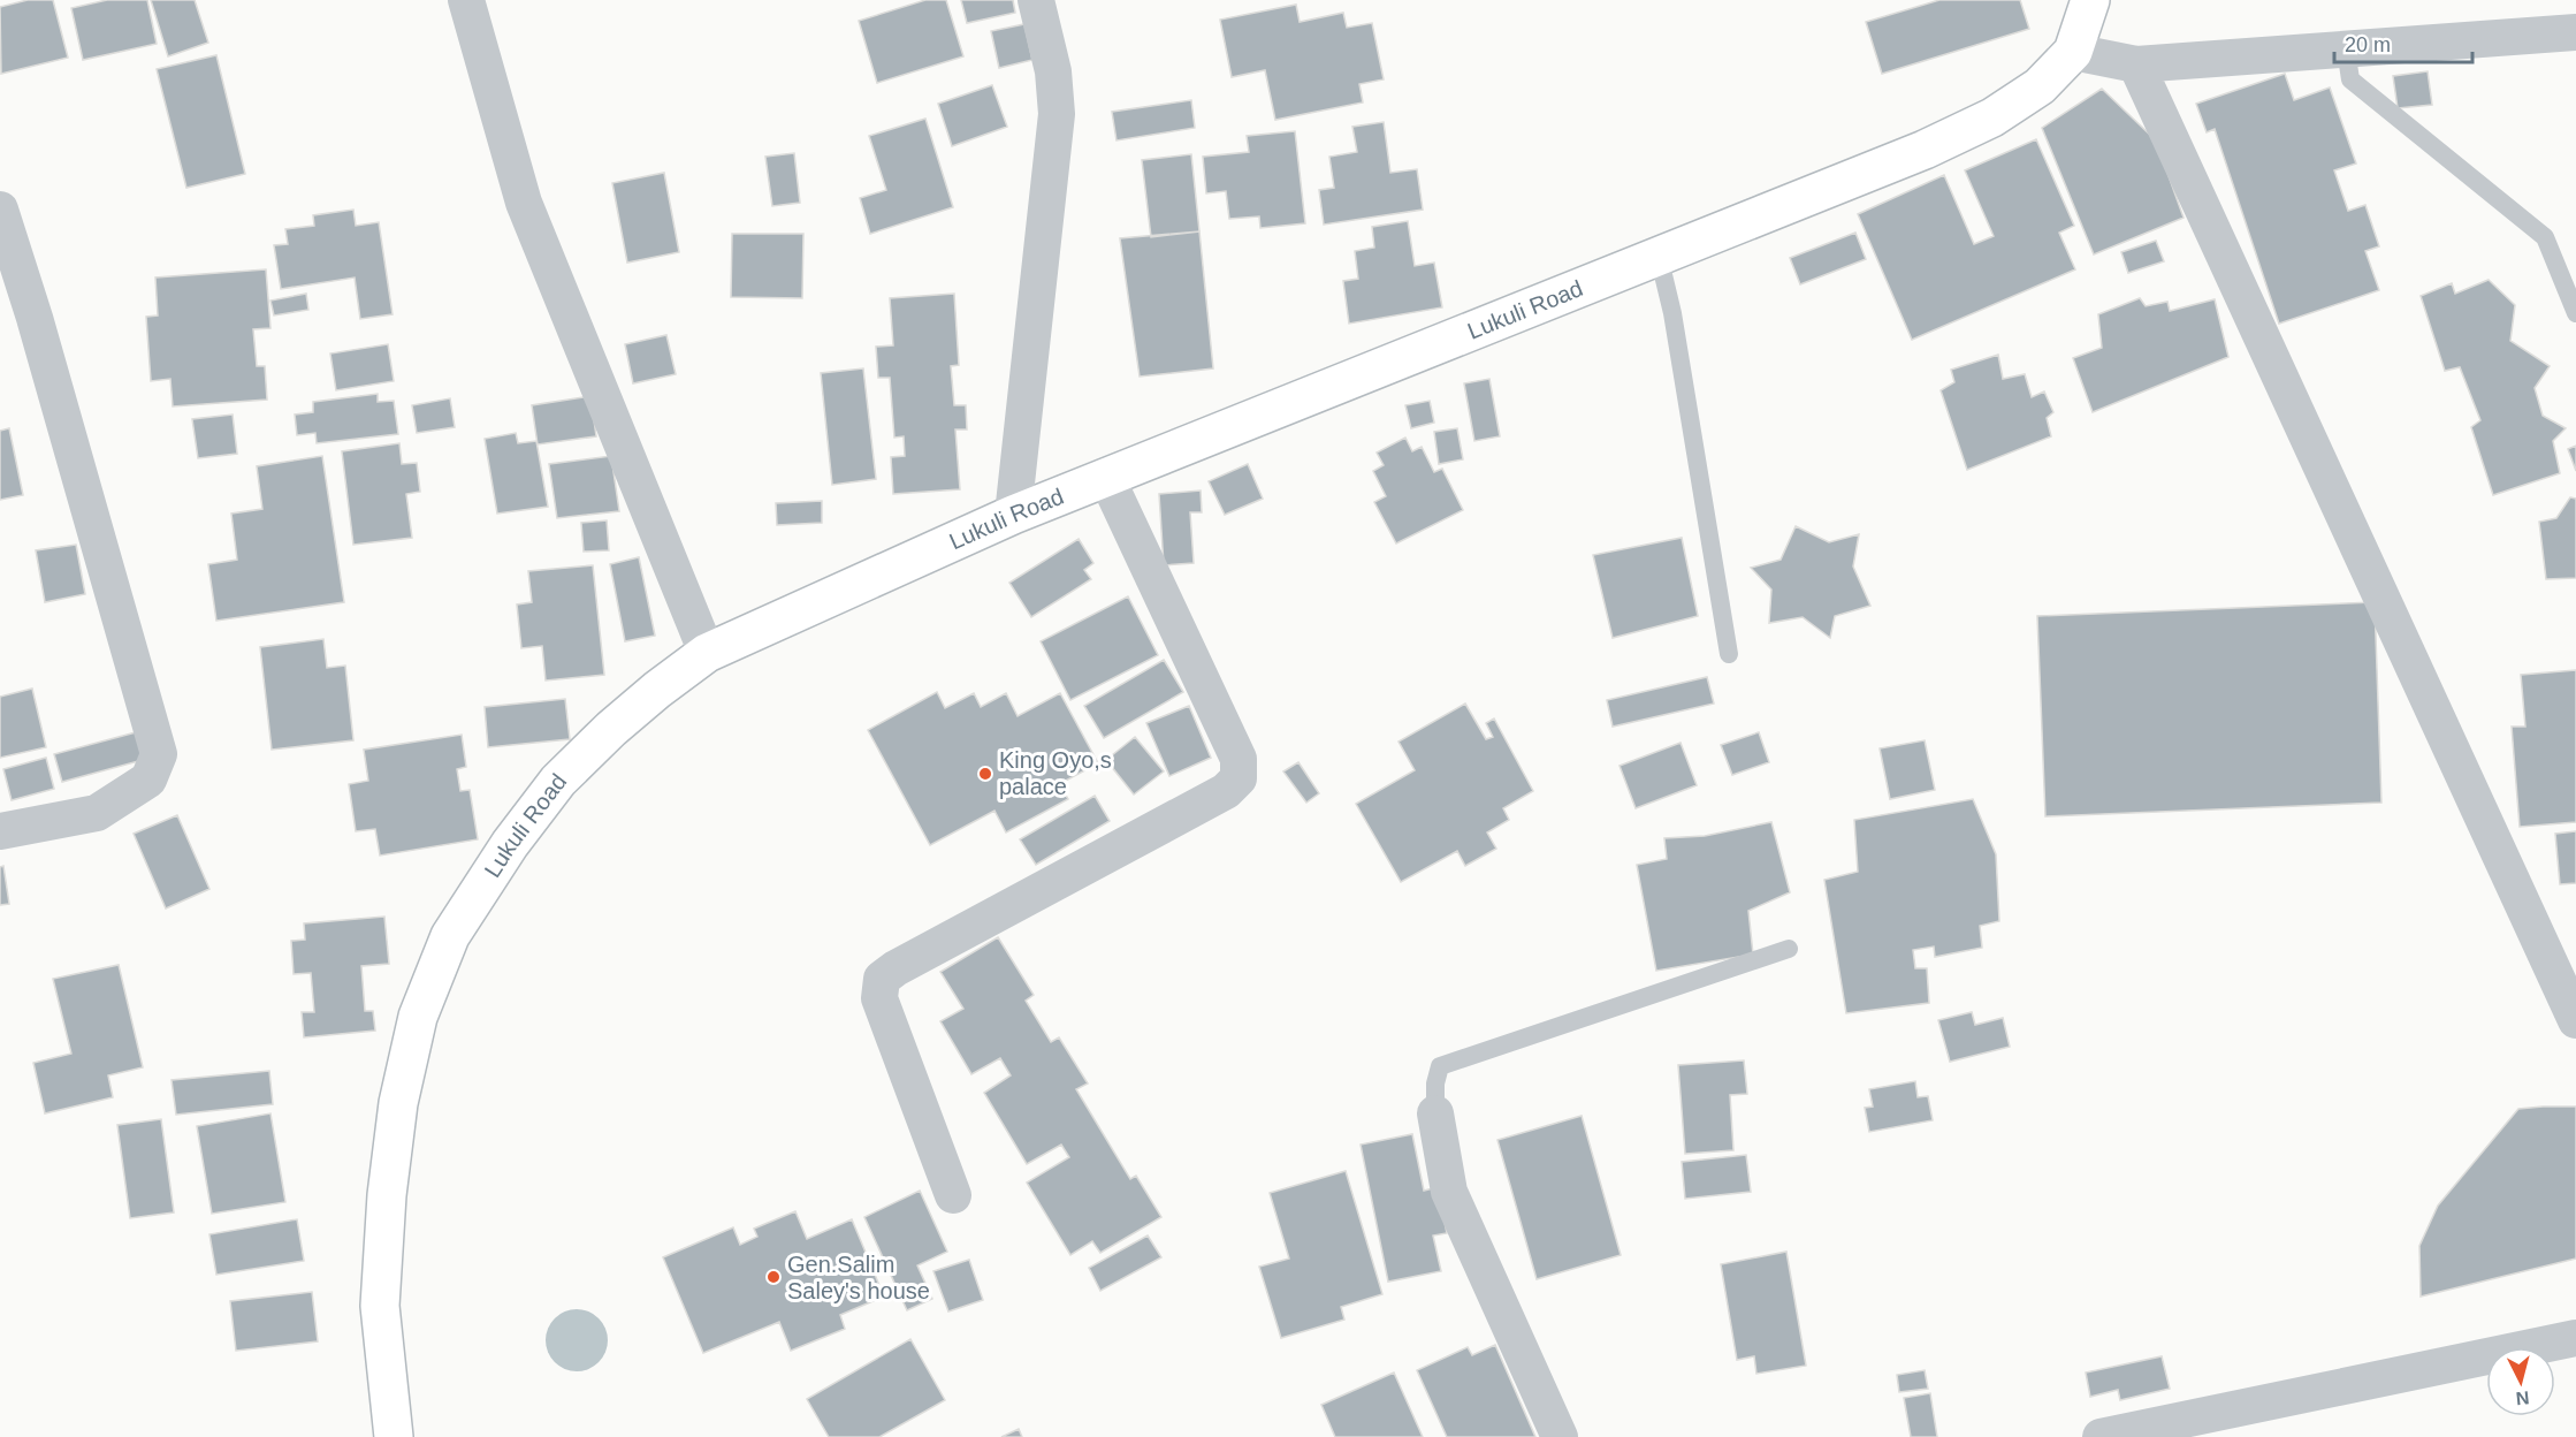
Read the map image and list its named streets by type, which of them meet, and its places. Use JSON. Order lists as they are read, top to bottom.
{
  "streets": {
    "street": ["Lukuli Road"]
  },
  "places": ["King Oyo,s palace", "Gen.Salim Saley's house"],
  "scale_bar": "20 m",
  "north": "bottom"
}
